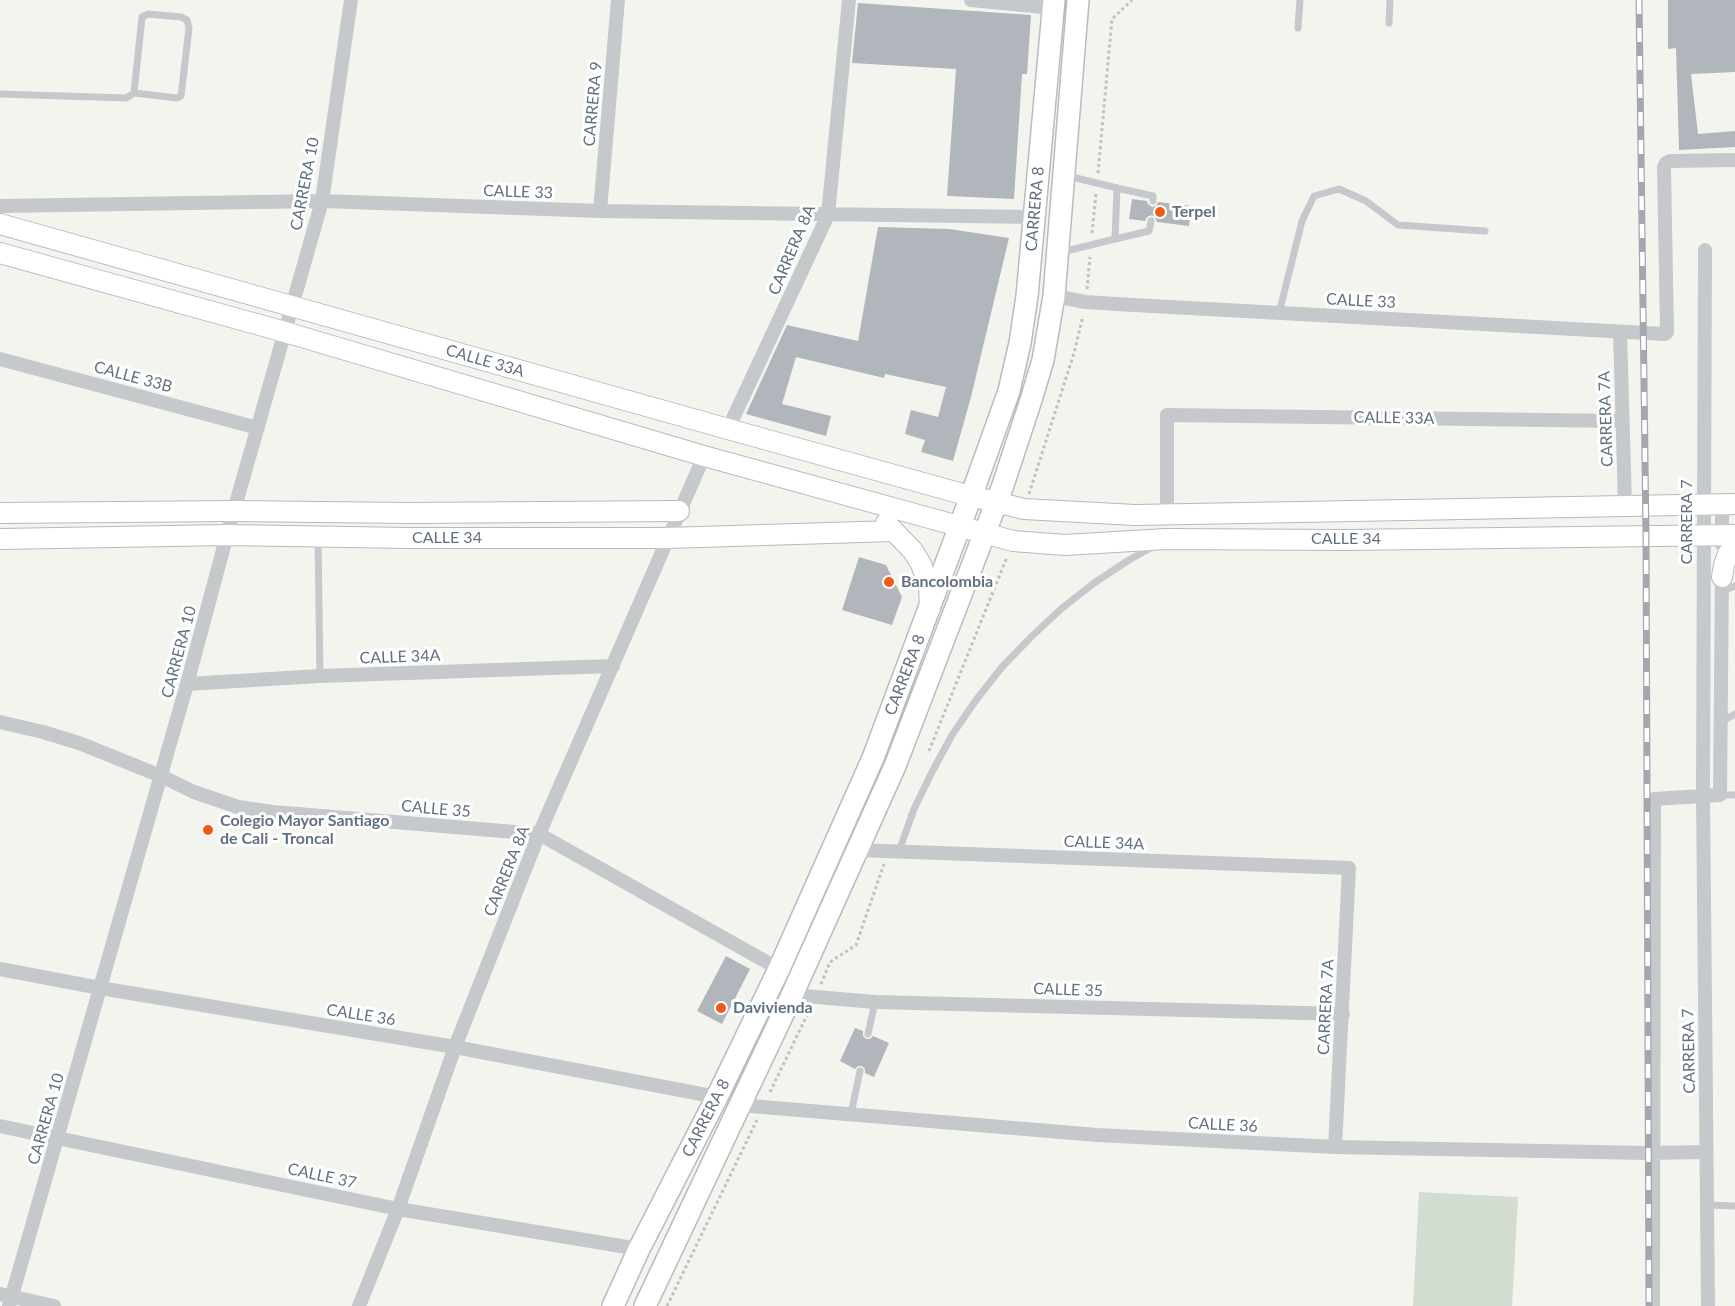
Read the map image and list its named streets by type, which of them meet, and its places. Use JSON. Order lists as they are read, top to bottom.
{
  "streets": {
    "main road": ["CARRERA 8", "CALLE 33A", "CALLE 34"],
    "street": [
      "CARRERA 9",
      "CARRERA 10",
      "CALLE 33",
      "CARRERA 8A",
      "CALLE 33B",
      "CARRERA 7A",
      "CARRERA 7",
      "CALLE 34A",
      "CALLE 35",
      "CALLE 36",
      "CALLE 37"
    ]
  },
  "crossings": [
    ["CARRERA 9", "CALLE 33"],
    ["CARRERA 10", "CALLE 33"],
    ["CARRERA 10", "CALLE 33A"],
    ["CARRERA 10", "CALLE 33B"],
    ["CARRERA 10", "CALLE 34"],
    ["CARRERA 10", "CALLE 34A"],
    ["CARRERA 10", "CALLE 35"],
    ["CARRERA 10", "CALLE 36"],
    ["CARRERA 10", "CALLE 37"],
    ["CALLE 33", "CARRERA 8"],
    ["CALLE 33", "CARRERA 8A"],
    ["CALLE 33", "CARRERA 7A"],
    ["CARRERA 8", "CALLE 33A"],
    ["CARRERA 8", "CALLE 34"],
    ["CARRERA 8", "CALLE 34A"],
    ["CARRERA 8", "CALLE 35"],
    ["CARRERA 8", "CALLE 36"],
    ["CARRERA 8", "CALLE 37"],
    ["CARRERA 8A", "CALLE 33A"],
    ["CARRERA 8A", "CALLE 34"],
    ["CARRERA 8A", "CALLE 34A"],
    ["CARRERA 8A", "CALLE 35"],
    ["CARRERA 8A", "CALLE 36"],
    ["CARRERA 8A", "CALLE 37"],
    ["CALLE 33A", "CARRERA 7A"],
    ["CALLE 33A", "CALLE 34"],
    ["CARRERA 7A", "CALLE 34"],
    ["CARRERA 7A", "CALLE 34A"],
    ["CARRERA 7A", "CALLE 35"],
    ["CARRERA 7A", "CALLE 36"],
    ["CARRERA 7", "CALLE 34"],
    ["CARRERA 7", "CALLE 36"]
  ],
  "places": [
    "Terpel",
    "Bancolombia",
    "Colegio Mayor Santiago de Cali - Troncal",
    "Davivienda"
  ]
}
